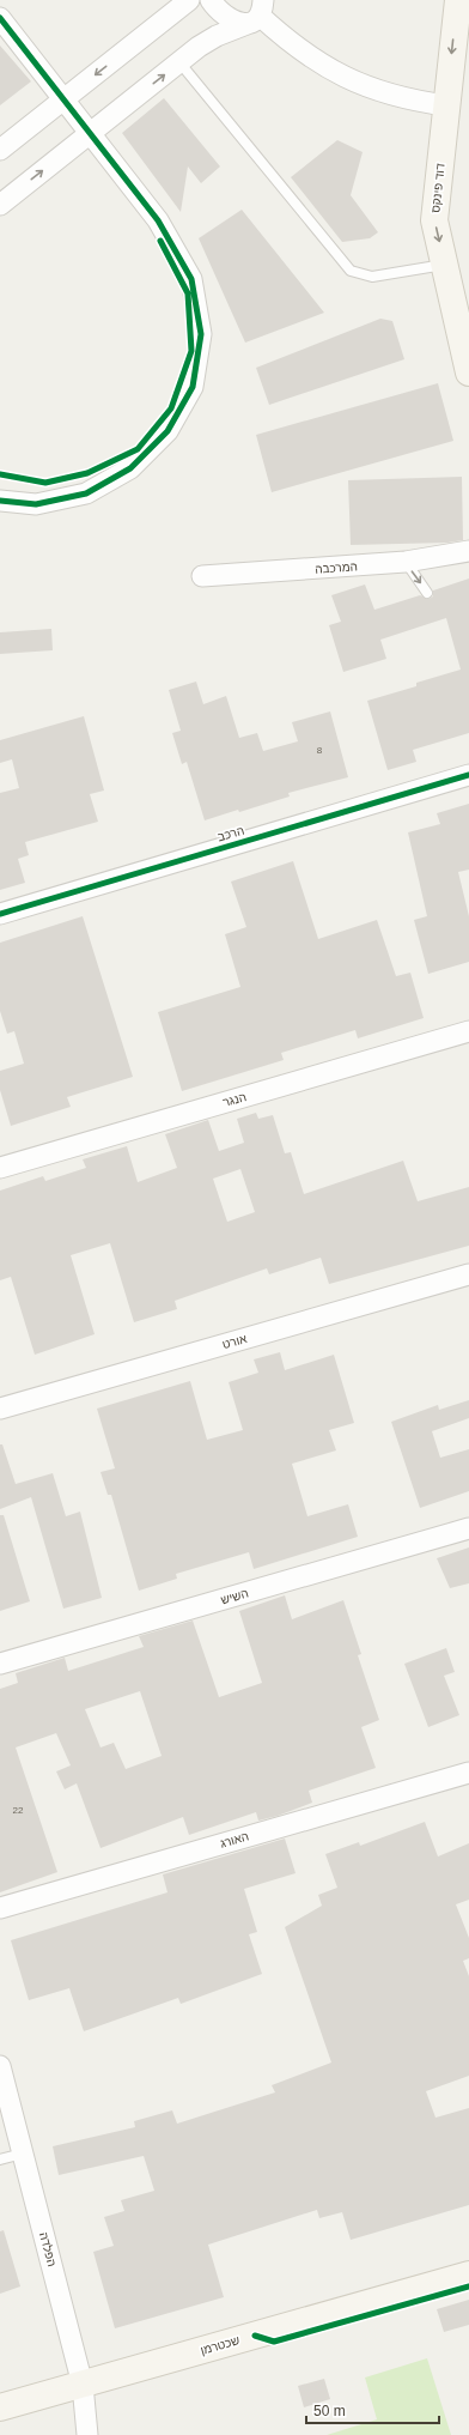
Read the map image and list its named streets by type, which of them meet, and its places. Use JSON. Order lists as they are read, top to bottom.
{
  "streets": {
    "street": [
      "דוד פינקס",
      "המרכבה",
      "הרכב",
      "הנגר",
      "אורט",
      "השיש",
      "האורג",
      "הפלדה",
      "שכטרמן"
    ]
  },
  "crossings": [
    ["הפלדה", "שכטרמן"]
  ],
  "one_way": ["דוד פינקס"],
  "house_numbers": ["8", "22"],
  "scale_bar": "50 m"
}
